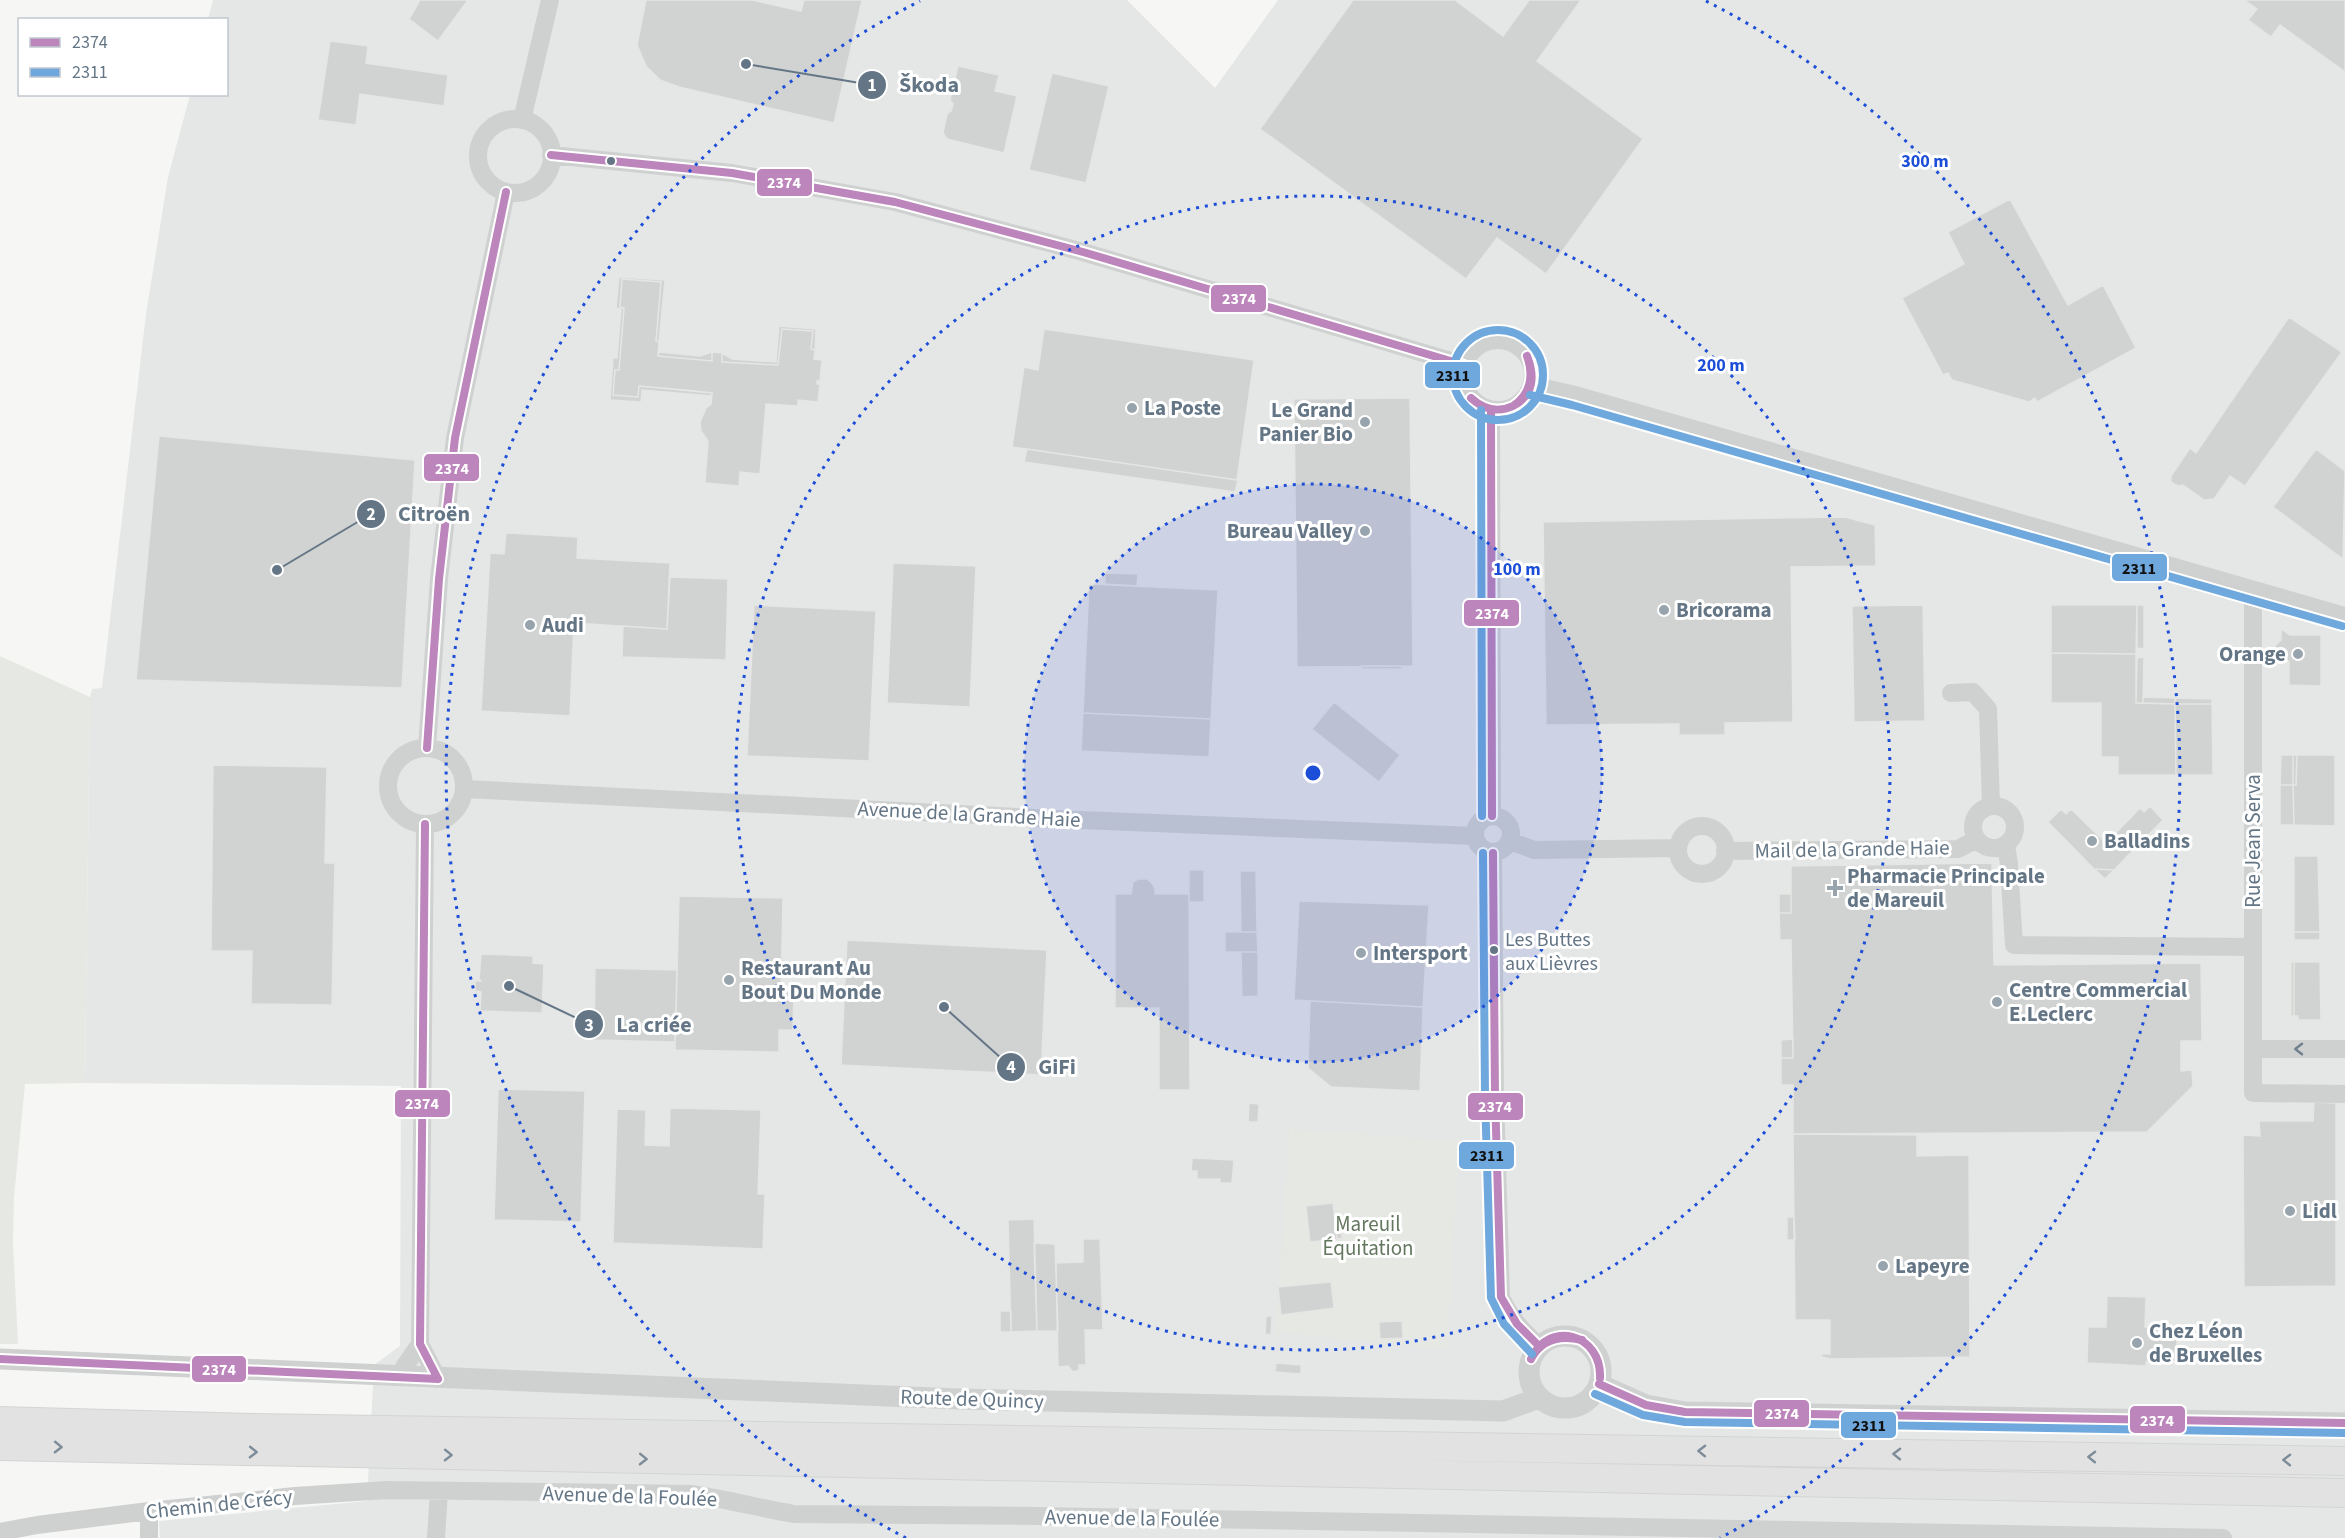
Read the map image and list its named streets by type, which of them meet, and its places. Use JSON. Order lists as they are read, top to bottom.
{
  "streets": {
    "street": [
      "Avenue de la Grande Haie",
      "Rue Jean Serva",
      "Mail de la Grande Haie",
      "Route de Quincy",
      "Avenue de la Foulée",
      "Chemin de Crécy"
    ]
  },
  "crossings": [
    ["Avenue de la Foulée", "Chemin de Crécy"]
  ],
  "parks": ["Mareuil Équitation"],
  "places": {
    "other": [
      "Škoda",
      "La Poste",
      "Le Grand Panier Bio",
      "Bureau Valley",
      "Citroën",
      "Bricorama",
      "Audi",
      "Orange",
      "Balladins",
      "Les Buttes aux Lièvres",
      "Intersport",
      "Restaurant Au Bout Du Monde",
      "La criée",
      "Centre Commercial E.Leclerc",
      "GiFi",
      "Lidl",
      "Lapeyre",
      "Chez Léon de Bruxelles"
    ],
    "health": ["Pharmacie Principale de Mareuil"]
  },
  "lines": ["transit line 2374", "transit line 2311"],
  "legend": ["2374", "2311"],
  "rings": ["300 m", "200 m", "100 m"]
}
